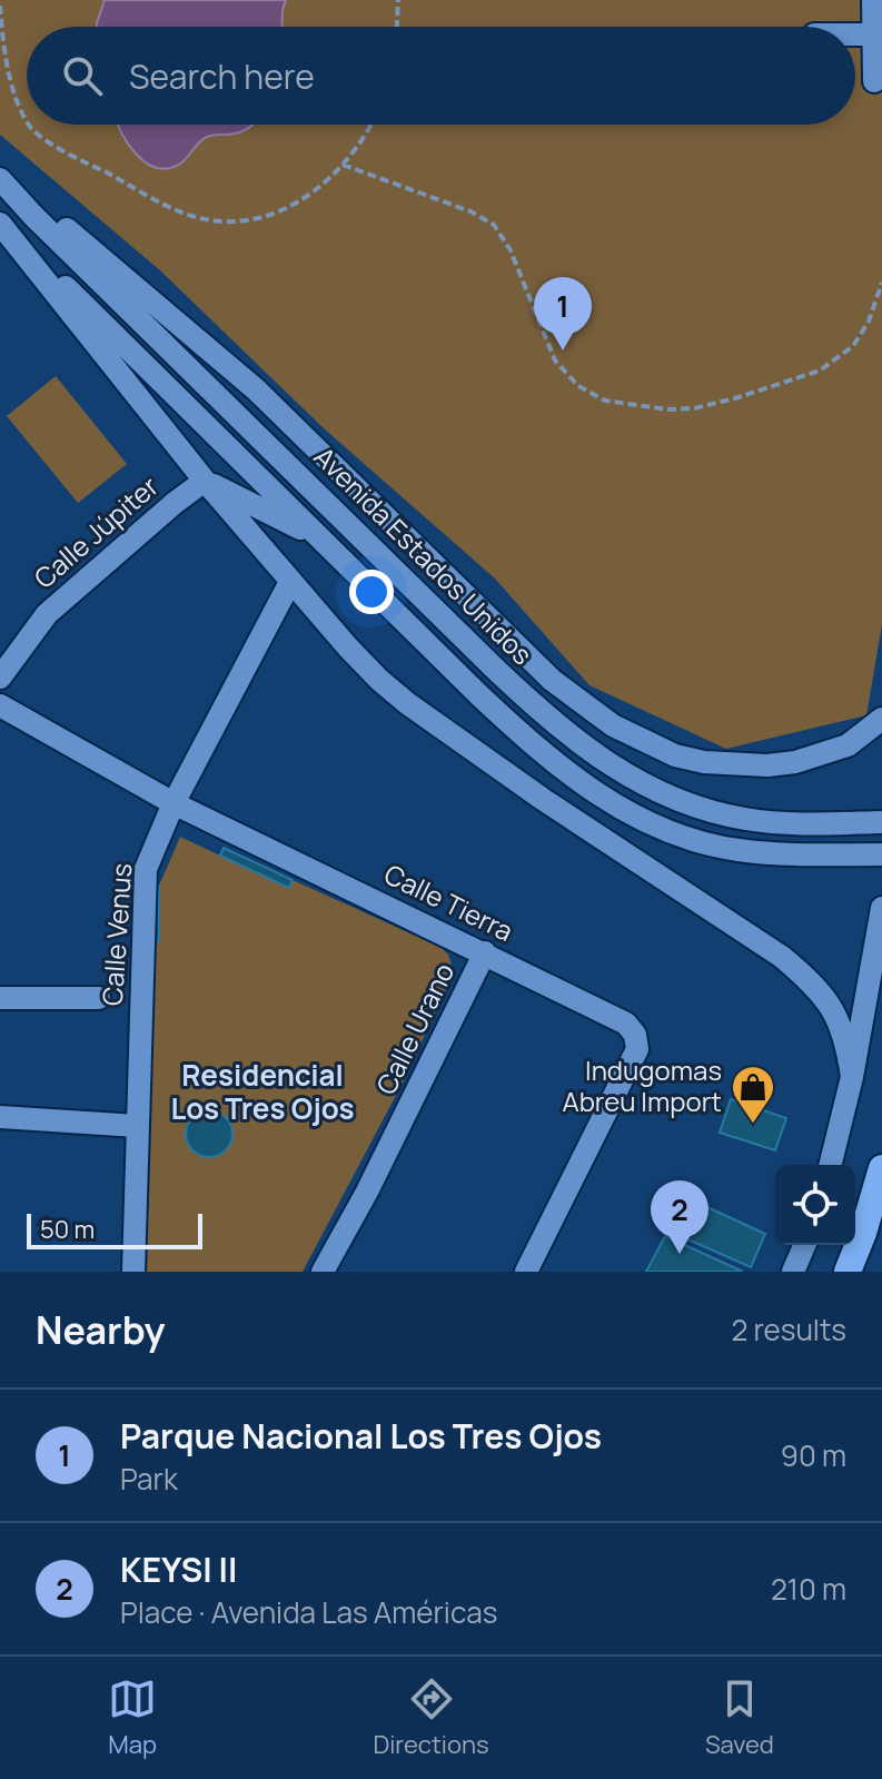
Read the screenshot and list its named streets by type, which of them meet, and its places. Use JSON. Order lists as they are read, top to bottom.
{
  "streets": {
    "street": [
      "Calle Júpiter",
      "Avenida Estados Unidos",
      "Calle Tierra",
      "Calle Venus",
      "Calle Urano"
    ]
  },
  "crossings": [
    ["Calle Tierra", "Calle Venus"],
    ["Calle Tierra", "Calle Urano"]
  ],
  "districts": ["Residencial Los Tres Ojos"],
  "places": {
    "shop": ["Indugomas Abreu Import"]
  },
  "scale_bar": "50 m",
  "page": {
    "search": "Search here",
    "pins": ["1", "2"],
    "scale": "50 m",
    "heading": ["Nearby", "2 results"],
    "list": [
      {
        "mark": "1",
        "name": "Parque Nacional Los Tres Ojos",
        "note": "Park",
        "value": "90 m"
      },
      {
        "mark": "2",
        "name": "KEYSI II",
        "note": "Place · Avenida Las Américas",
        "value": "210 m"
      }
    ],
    "nav": ["Map", "Directions", "Saved"]
  }
}
